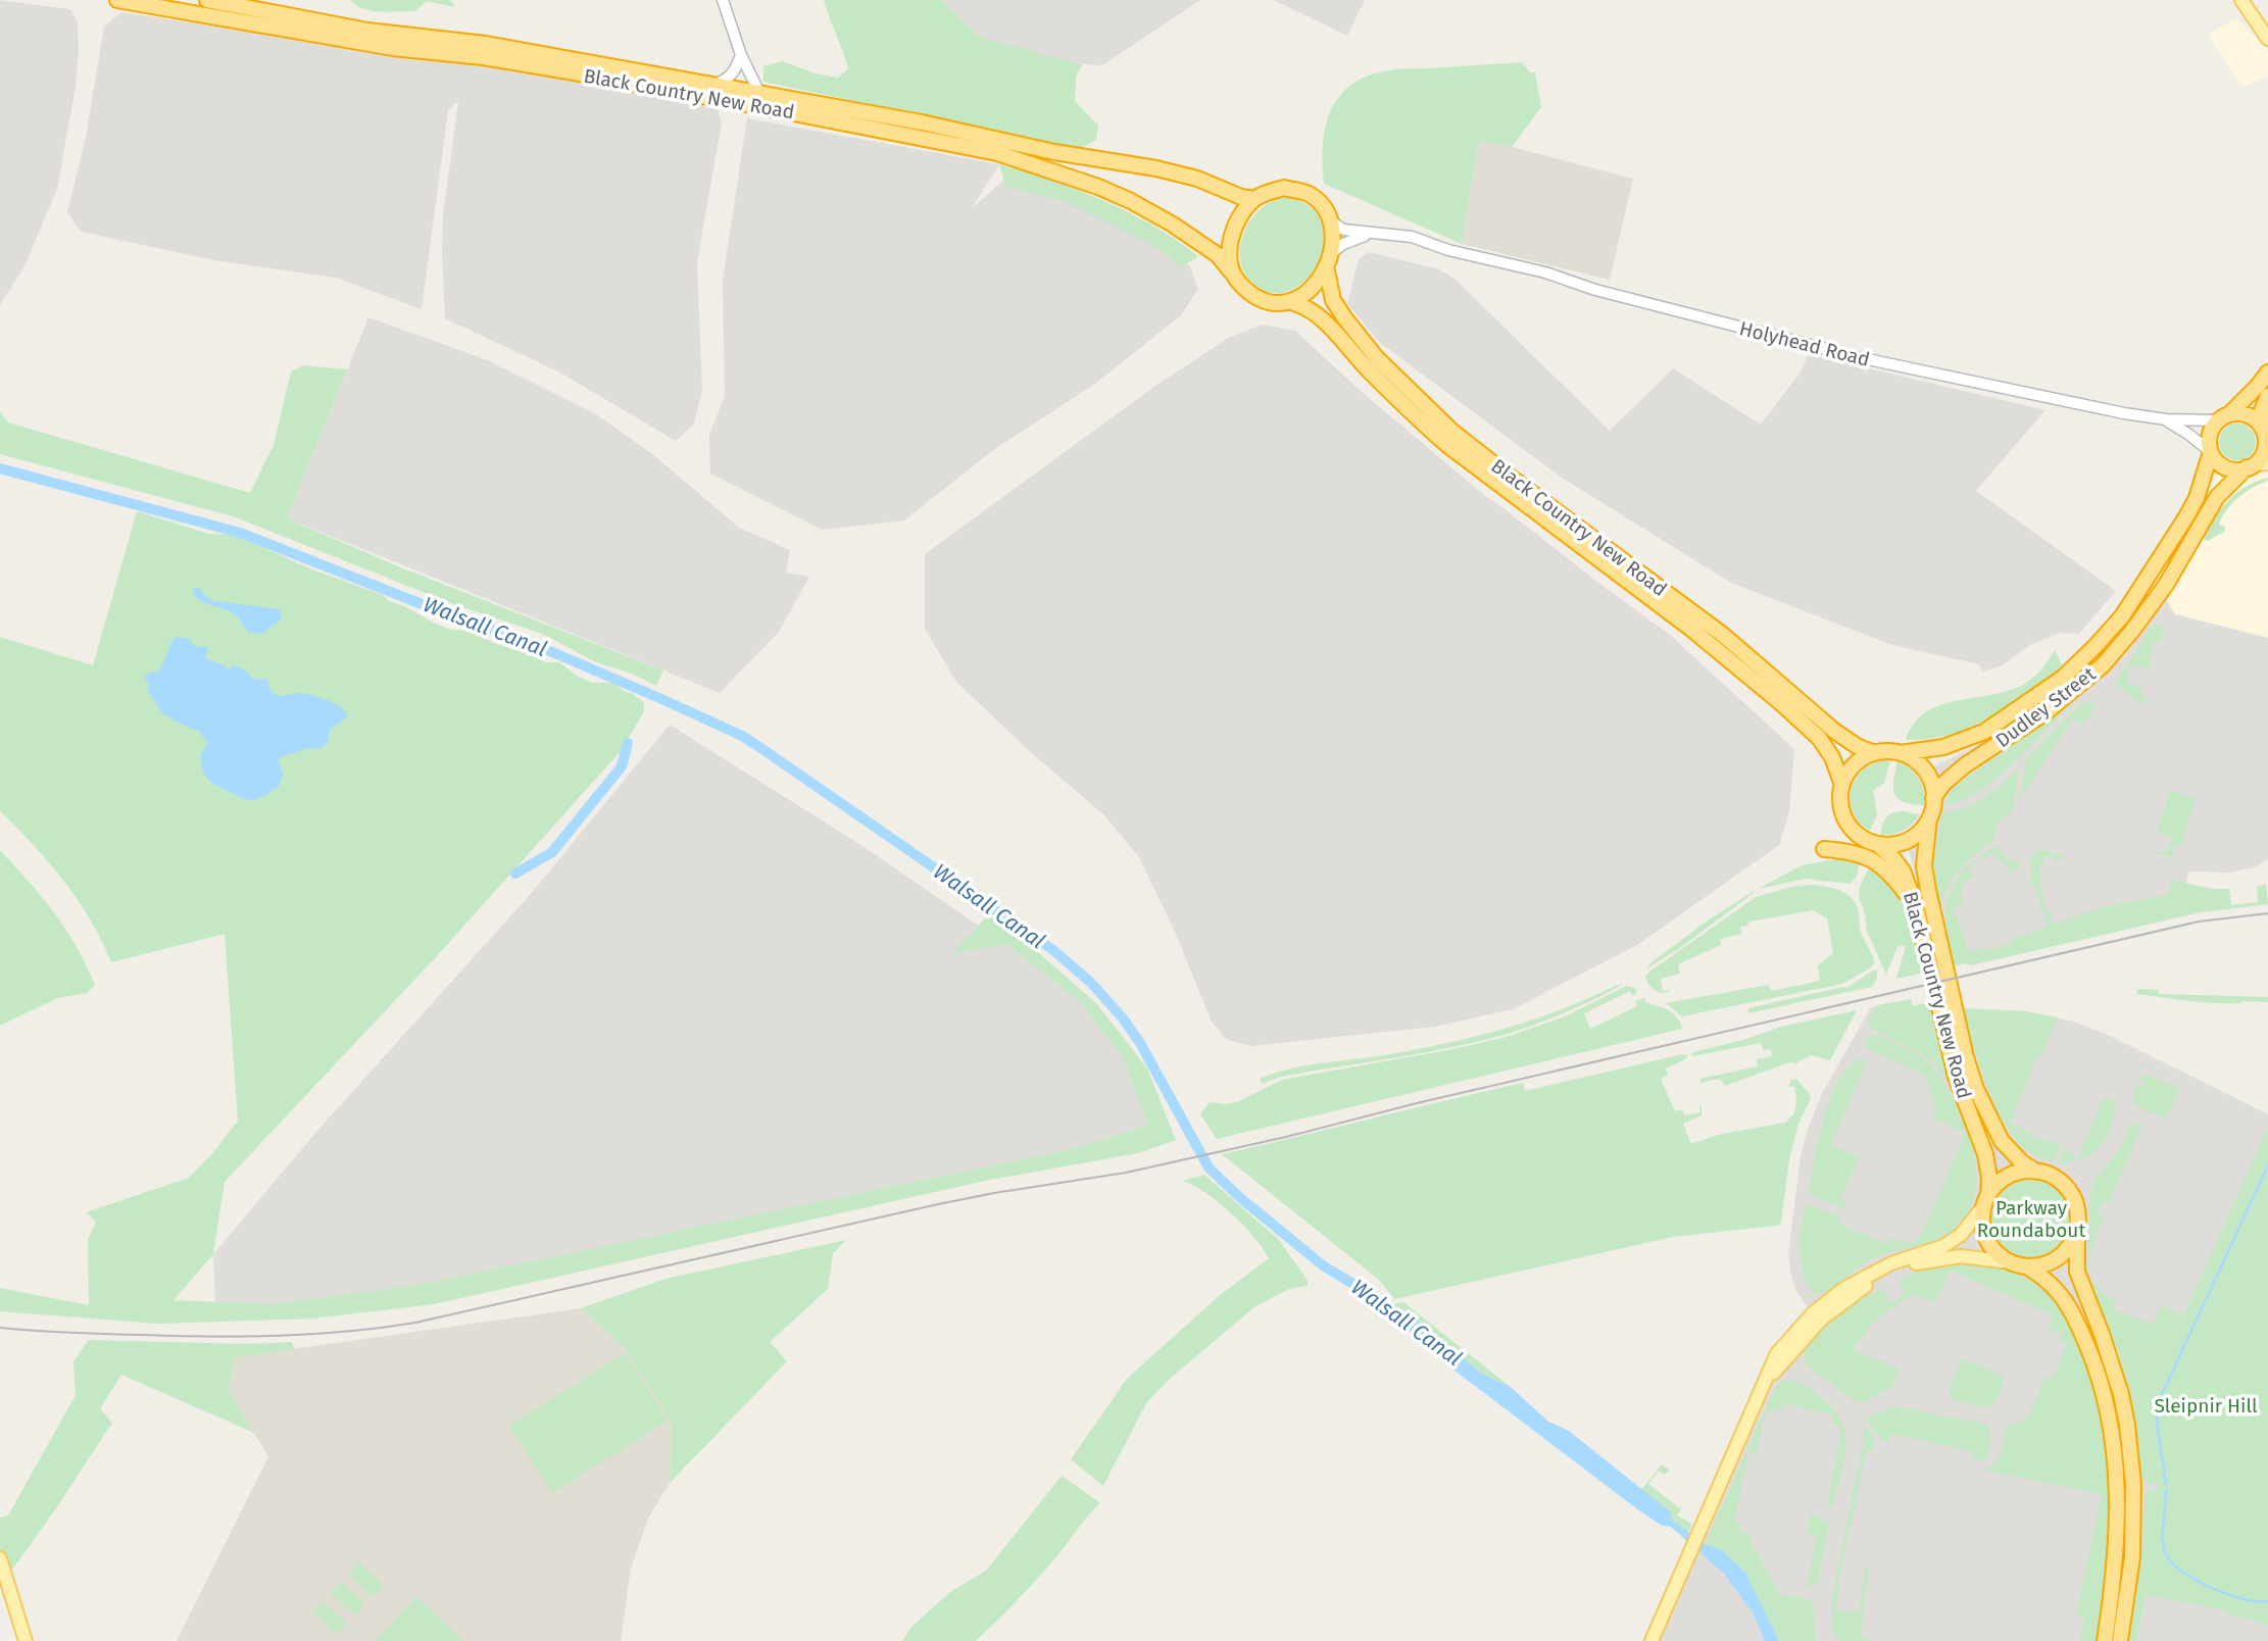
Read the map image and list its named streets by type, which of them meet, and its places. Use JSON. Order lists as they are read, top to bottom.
{
  "streets": {
    "highway": ["Black Country New Road", "Dudley Street"],
    "street": ["Holyhead Road"]
  },
  "crossings": [
    ["Black Country New Road", "Holyhead Road"],
    ["Black Country New Road", "Dudley Street"],
    ["Holyhead Road", "Dudley Street"]
  ],
  "water": ["Walsall Canal"],
  "parks": ["Parkway Roundabout", "Sleipnir Hill"]
}
